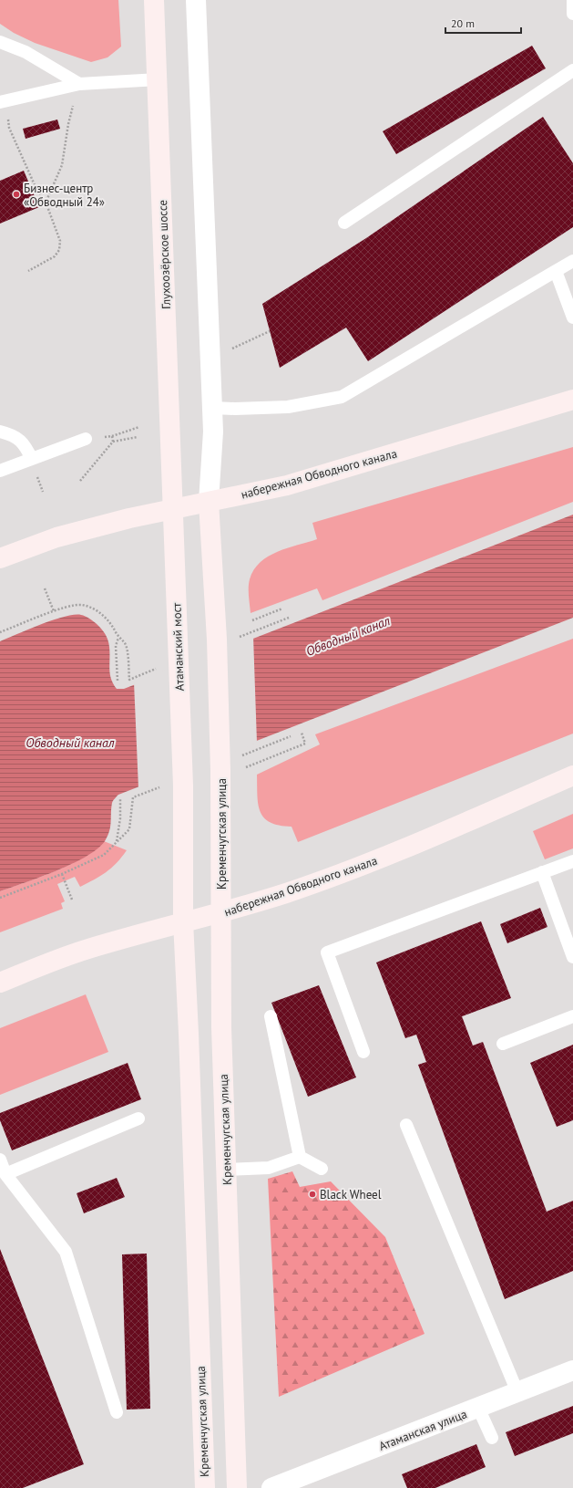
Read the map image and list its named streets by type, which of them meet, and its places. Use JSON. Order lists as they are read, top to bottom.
{
  "streets": {
    "street": [
      "Глухоозёрское шоссе",
      "набережная Обводного канала",
      "Атаманский мост",
      "Кременчугская улица",
      "Атаманская улица"
    ]
  },
  "crossings": [
    ["Глухоозёрское шоссе", "набережная Обводного канала"],
    ["Глухоозёрское шоссе", "Атаманский мост"],
    ["набережная Обводного канала", "Атаманский мост"],
    ["набережная Обводного канала", "Кременчугская улица"],
    ["Атаманский мост", "Кременчугская улица"]
  ],
  "water": ["Обводный канал"],
  "places": ["Бизнес-центр «Обводный 24»", "Black Wheel"],
  "scale_bar": "20 m"
}
